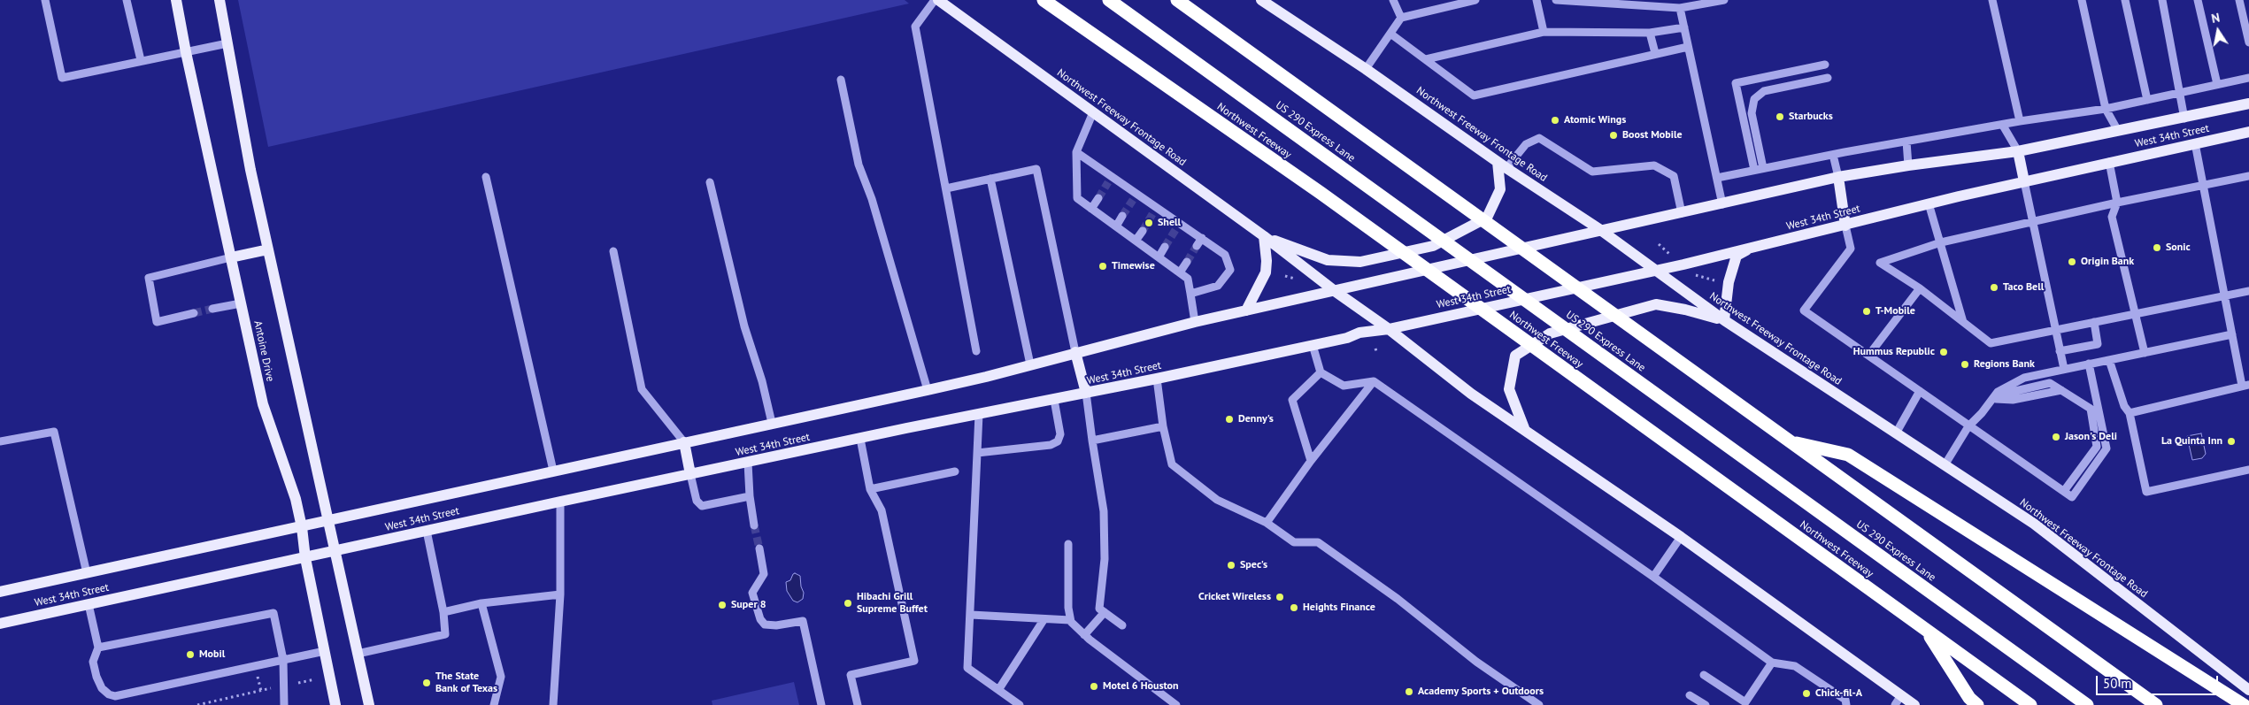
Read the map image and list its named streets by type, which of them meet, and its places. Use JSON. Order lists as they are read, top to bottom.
{
  "streets": {
    "highway": ["Northwest Freeway", "US 290 Express Lane"],
    "main road": ["Northwest Freeway Frontage Road", "West 34th Street", "Antoine Drive"]
  },
  "crossings": [
    ["Northwest Freeway Frontage Road", "West 34th Street"],
    ["West 34th Street", "Antoine Drive"]
  ],
  "places": [
    "Starbucks",
    "Atomic Wings",
    "Boost Mobile",
    "Shell",
    "Sonic",
    "Origin Bank",
    "Timewise",
    "Taco Bell",
    "T-Mobile",
    "Hummus Republic",
    "Regions Bank",
    "Denny's",
    "Jason's Deli",
    "La Quinta Inn",
    "Spec's",
    "Cricket Wireless",
    "Hibachi Grill Supreme Buffet",
    "Super 8",
    "Heights Finance",
    "Mobil",
    "The State Bank of Texas",
    "Motel 6 Houston",
    "Academy Sports + Outdoors",
    "Chick-fil-A"
  ],
  "scale_bar": "50 m",
  "north": "top"
}
